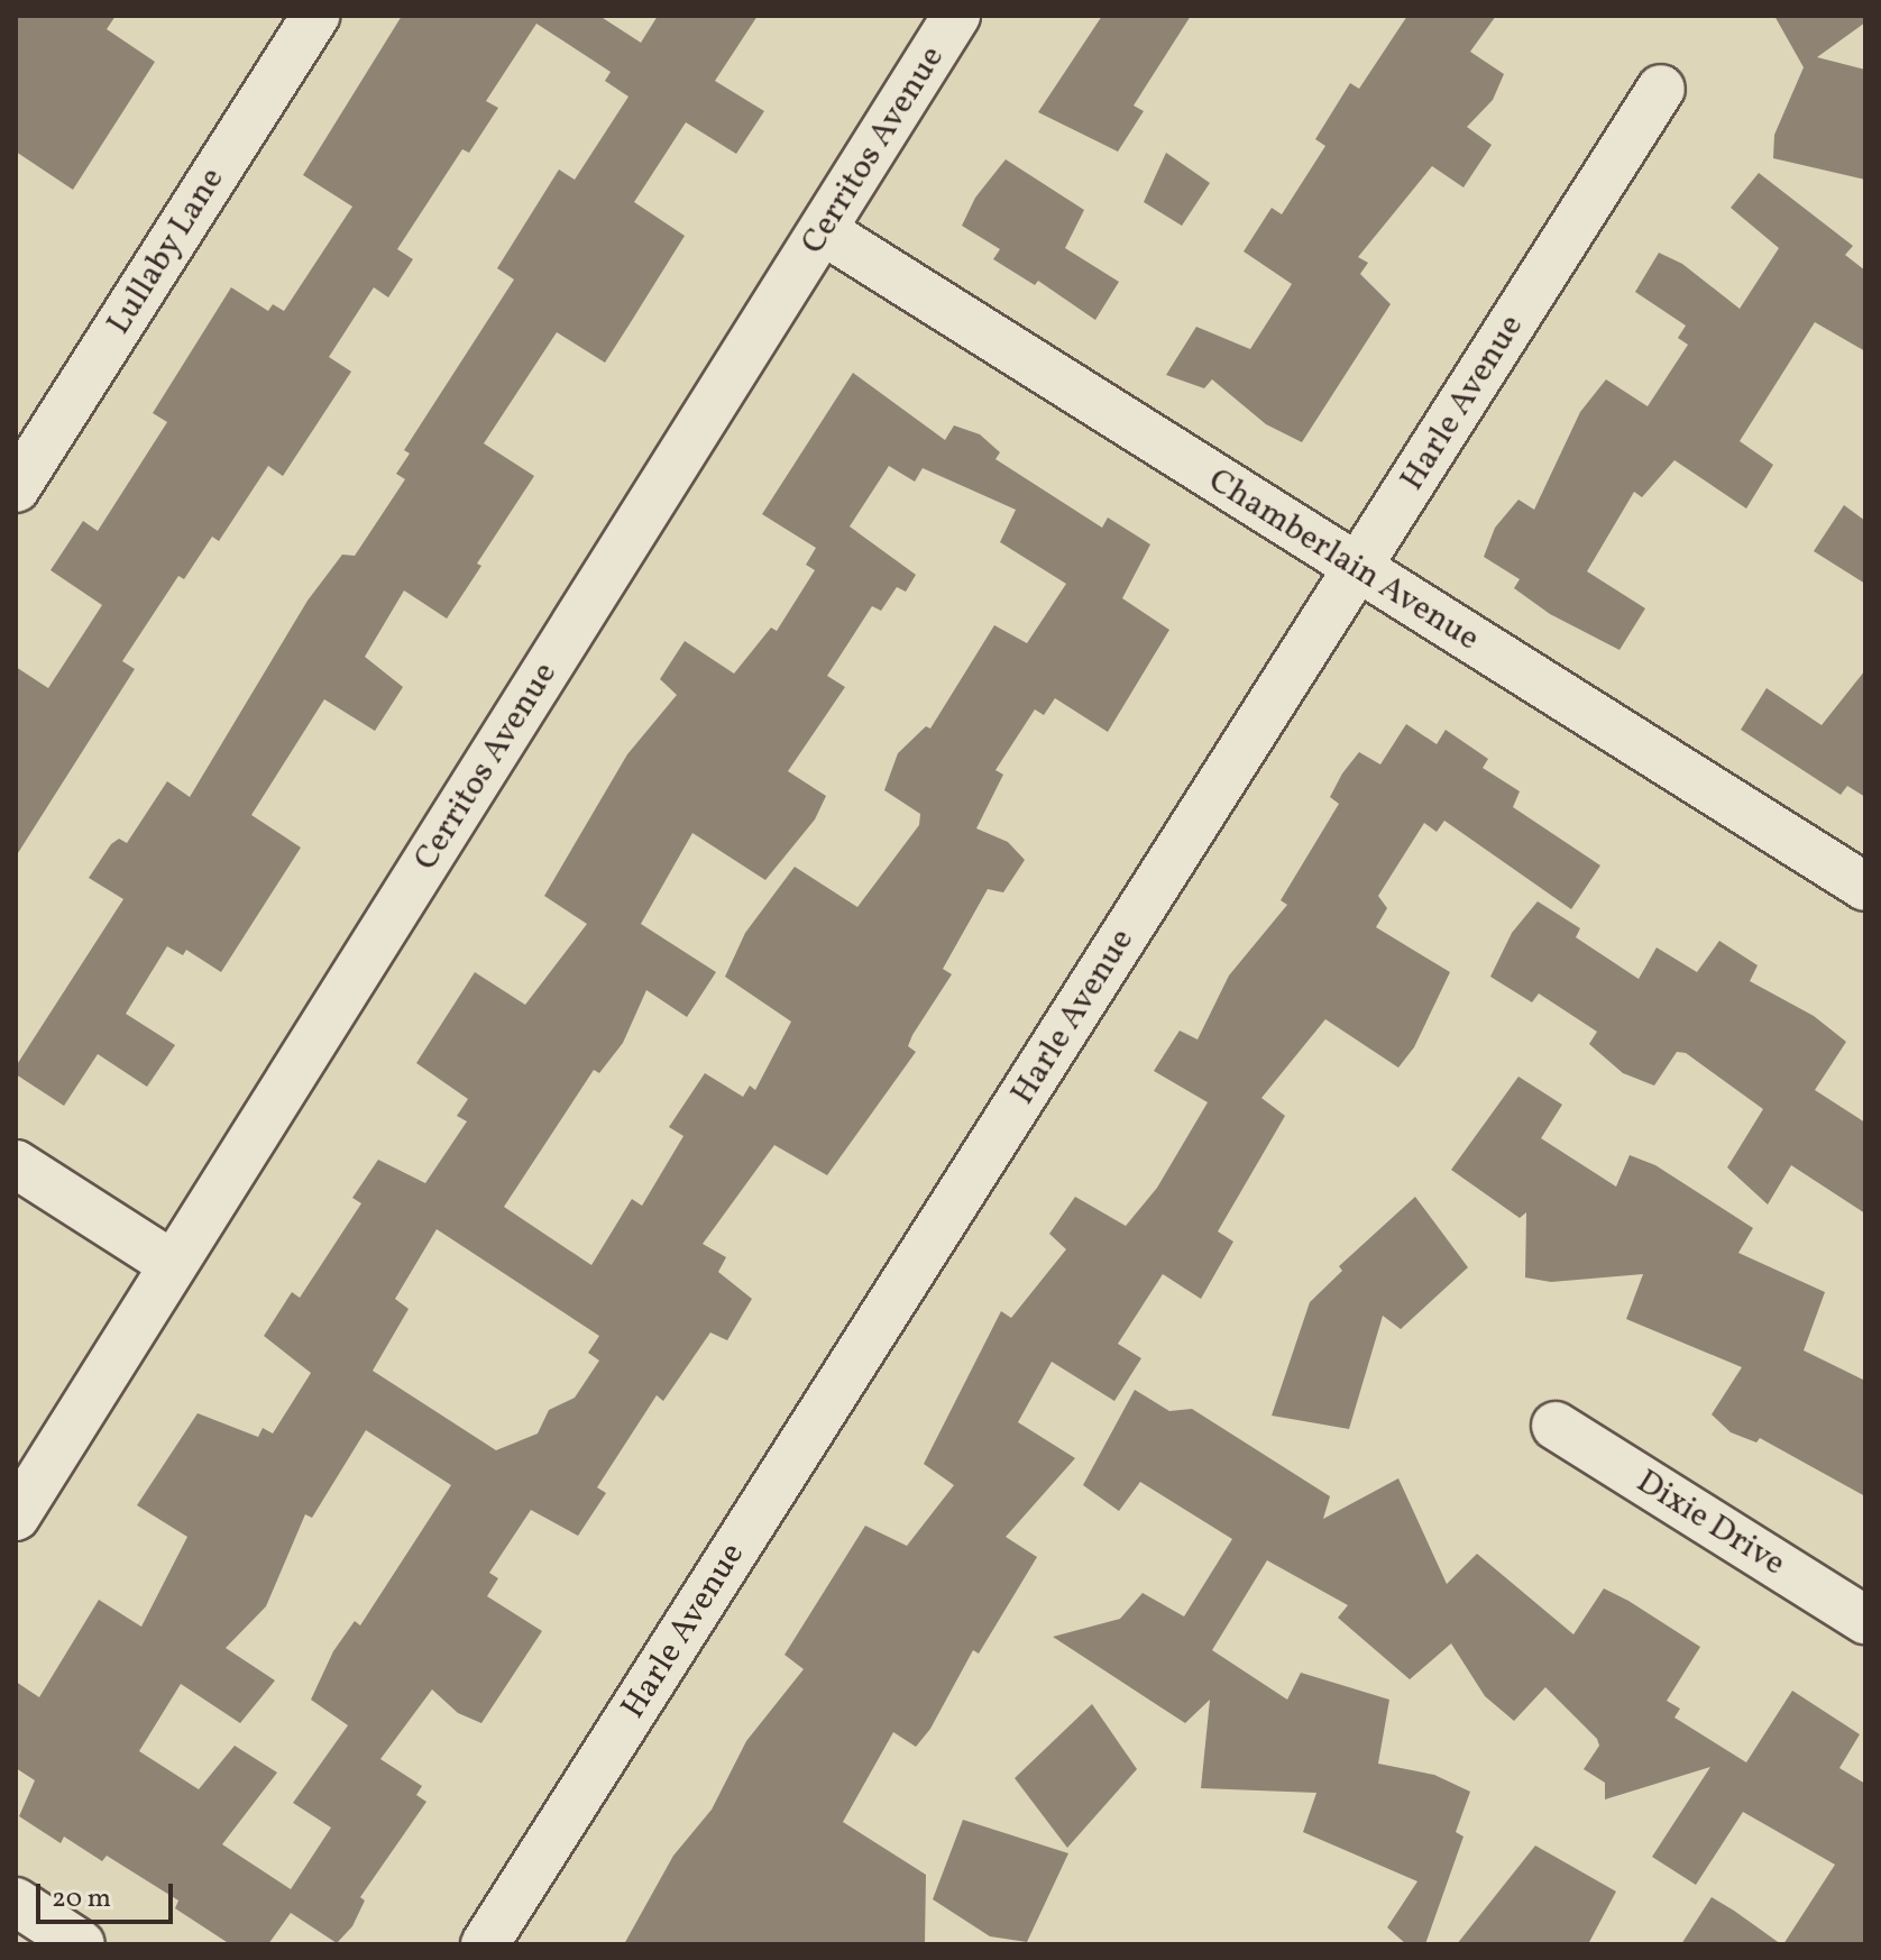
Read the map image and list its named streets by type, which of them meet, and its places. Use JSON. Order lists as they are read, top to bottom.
{
  "streets": {
    "street": [
      "Cerritos Avenue",
      "Lullaby Lane",
      "Harle Avenue",
      "Chamberlain Avenue",
      "Dixie Drive"
    ]
  },
  "crossings": [
    ["Cerritos Avenue", "Chamberlain Avenue"],
    ["Harle Avenue", "Chamberlain Avenue"]
  ],
  "scale_bar": "20 m"
}
